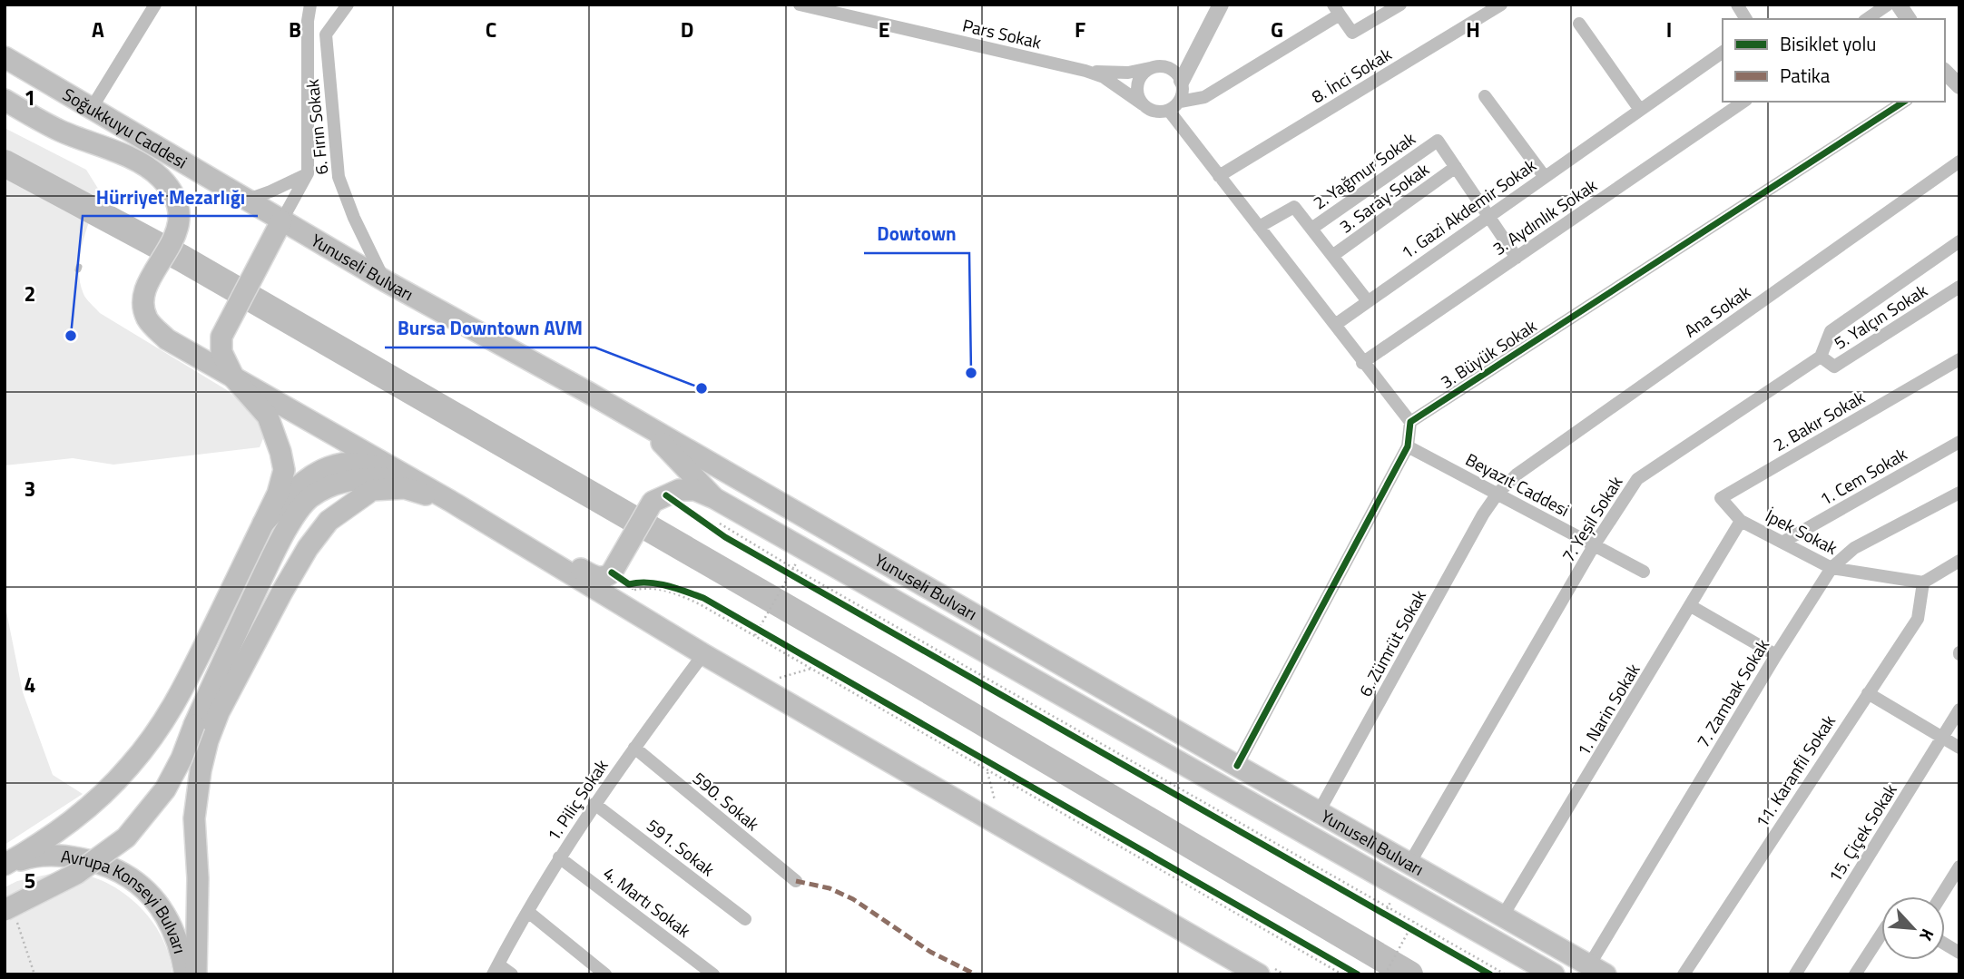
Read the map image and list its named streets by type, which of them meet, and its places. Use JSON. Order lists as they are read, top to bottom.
{
  "streets": {
    "main road": ["Soğukkuyu Caddesi", "Yunuseli Bulvarı", "Avrupa Konseyi Bulvarı"],
    "street": [
      "Pars Sokak",
      "8. İnci Sokak",
      "6. Fırın Sokak",
      "2. Yağmur Sokak",
      "3. Saray Sokak",
      "1. Gazi Akdemir Sokak",
      "3. Aydınlık Sokak",
      "Ana Sokak",
      "5. Yalçın Sokak",
      "3. Büyük Sokak",
      "2. Bakır Sokak",
      "1. Cem Sokak",
      "Beyazıt Caddesi",
      "7. Yeşil Sokak",
      "İpek Sokak",
      "6. Zümrüt Sokak",
      "7. Zambak Sokak",
      "1. Narin Sokak",
      "11. Karanfil Sokak",
      "1. Piliç Sokak",
      "590. Sokak",
      "15. Çiçek Sokak",
      "591. Sokak",
      "4. Martı Sokak"
    ]
  },
  "crossings": [
    ["6. Fırın Sokak", "Yunuseli Bulvarı"],
    ["Soğukkuyu Caddesi", "Yunuseli Bulvarı"],
    ["2. Yağmur Sokak", "3. Saray Sokak"],
    ["2. Yağmur Sokak", "1. Gazi Akdemir Sokak"],
    ["Yunuseli Bulvarı", "7. Yeşil Sokak"],
    ["Yunuseli Bulvarı", "6. Zümrüt Sokak"],
    ["Yunuseli Bulvarı", "7. Zambak Sokak"],
    ["Yunuseli Bulvarı", "1. Narin Sokak"],
    ["Ana Sokak", "Beyazıt Caddesi"],
    ["Ana Sokak", "6. Zümrüt Sokak"],
    ["5. Yalçın Sokak", "7. Yeşil Sokak"],
    ["2. Bakır Sokak", "İpek Sokak"],
    ["2. Bakır Sokak", "1. Narin Sokak"],
    ["1. Cem Sokak", "İpek Sokak"],
    ["Beyazıt Caddesi", "7. Yeşil Sokak"],
    ["Beyazıt Caddesi", "6. Zümrüt Sokak"],
    ["İpek Sokak", "7. Zambak Sokak"],
    ["İpek Sokak", "1. Narin Sokak"],
    ["İpek Sokak", "11. Karanfil Sokak"],
    ["1. Piliç Sokak", "590. Sokak"],
    ["1. Piliç Sokak", "591. Sokak"],
    ["1. Piliç Sokak", "4. Martı Sokak"]
  ],
  "places": ["Hürriyet Mezarlığı", "Dowtown", "Bursa Downtown AVM"],
  "legend": ["Bisiklet yolu", "Patika"],
  "north": "bottom right",
  "grid": {
    "columns": [
      "A",
      "B",
      "C",
      "D",
      "E",
      "F",
      "G",
      "H",
      "I"
    ],
    "rows": [
      "1",
      "2",
      "3",
      "4",
      "5"
    ]
  }
}
